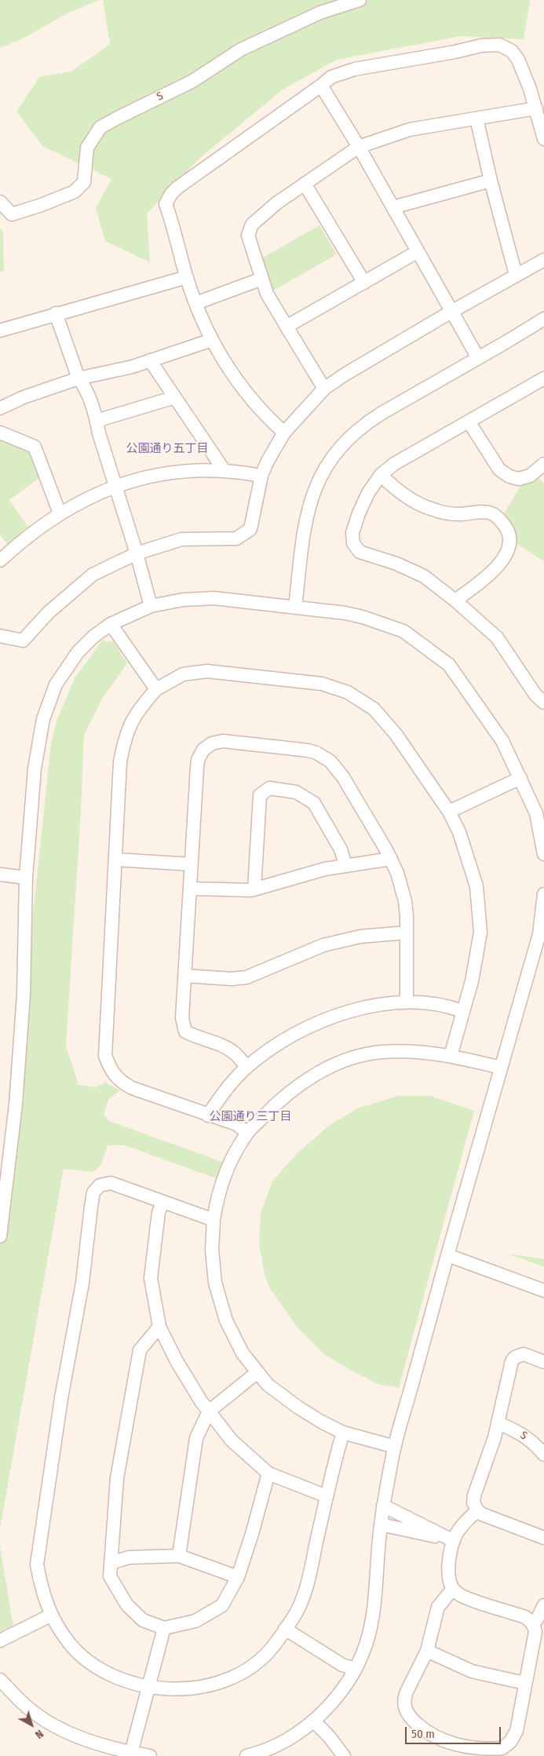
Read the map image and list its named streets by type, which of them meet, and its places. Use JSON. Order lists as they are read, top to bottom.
{
  "streets": {
    "street": ["S"]
  },
  "districts": ["公園通り五丁目", "公園通り三丁目"],
  "scale_bar": "50 m",
  "north": "bottom right"
}
